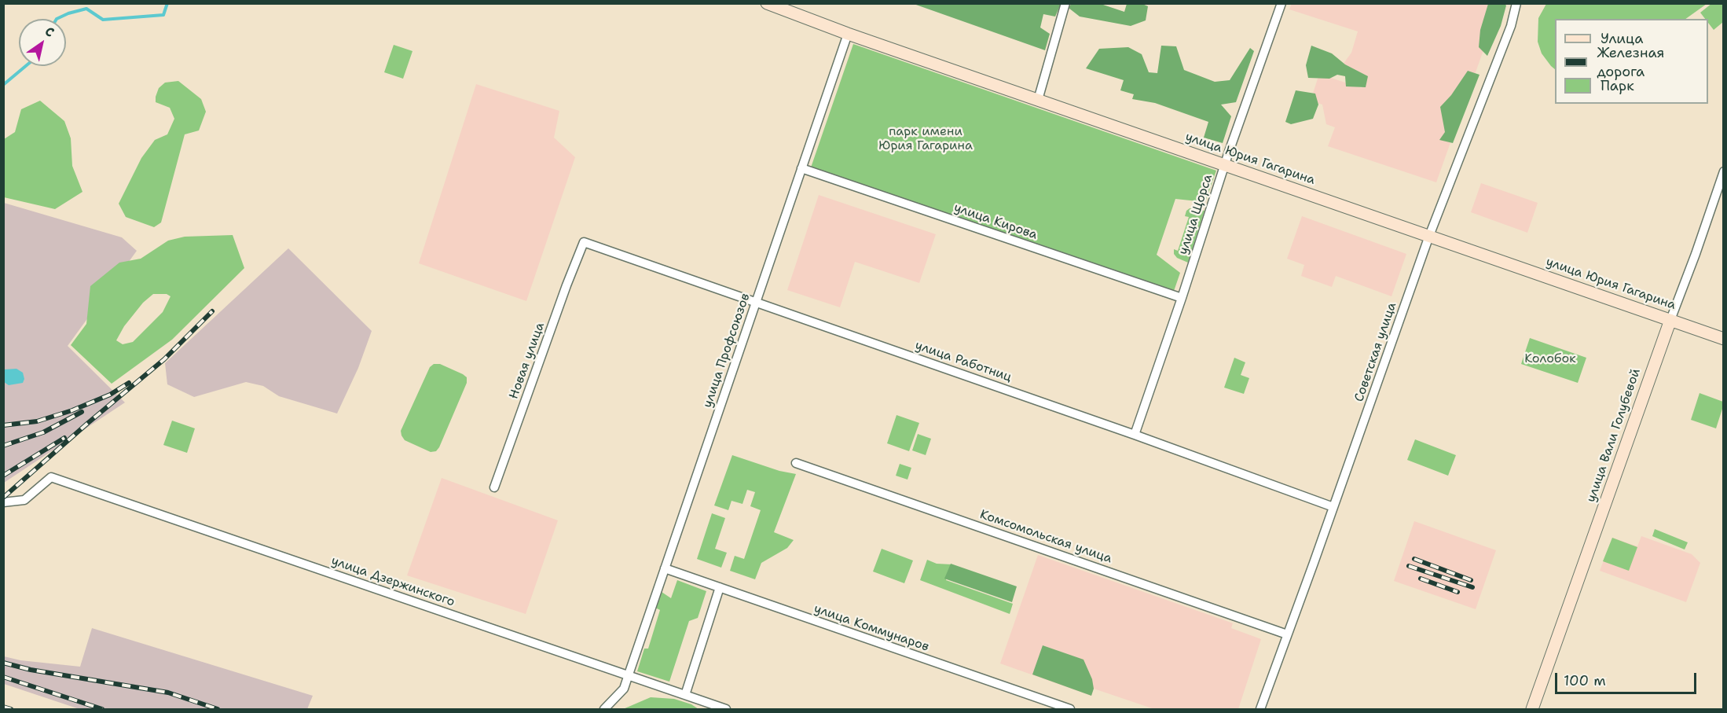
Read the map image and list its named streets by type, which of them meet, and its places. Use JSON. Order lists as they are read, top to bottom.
{
  "streets": {
    "main road": ["улица Юрия Гагарина", "улица Вали Голубевой"],
    "street": [
      "улица Щорса",
      "улица Кирова",
      "улица Профсоюзов",
      "Советская улица",
      "Новая улица",
      "улица Работниц",
      "Комсомольская улица",
      "улица Дзержинского",
      "улица Коммунаров"
    ]
  },
  "crossings": [
    ["улица Юрия Гагарина", "улица Щорса"],
    ["улица Юрия Гагарина", "улица Профсоюзов"],
    ["улица Юрия Гагарина", "Советская улица"],
    ["улица Юрия Гагарина", "улица Вали Голубевой"],
    ["улица Щорса", "улица Кирова"],
    ["улица Щорса", "улица Работниц"],
    ["улица Кирова", "улица Профсоюзов"],
    ["улица Профсоюзов", "улица Работниц"],
    ["улица Профсоюзов", "улица Дзержинского"],
    ["улица Профсоюзов", "улица Коммунаров"],
    ["Советская улица", "улица Работниц"],
    ["Советская улица", "Комсомольская улица"],
    ["Новая улица", "улица Работниц"]
  ],
  "parks": ["парк имени Юрия Гагарина", "Колобок"],
  "legend": ["Улица", "Железная дорога", "Парк"],
  "scale_bar": "100 m",
  "north": "top right"
}
